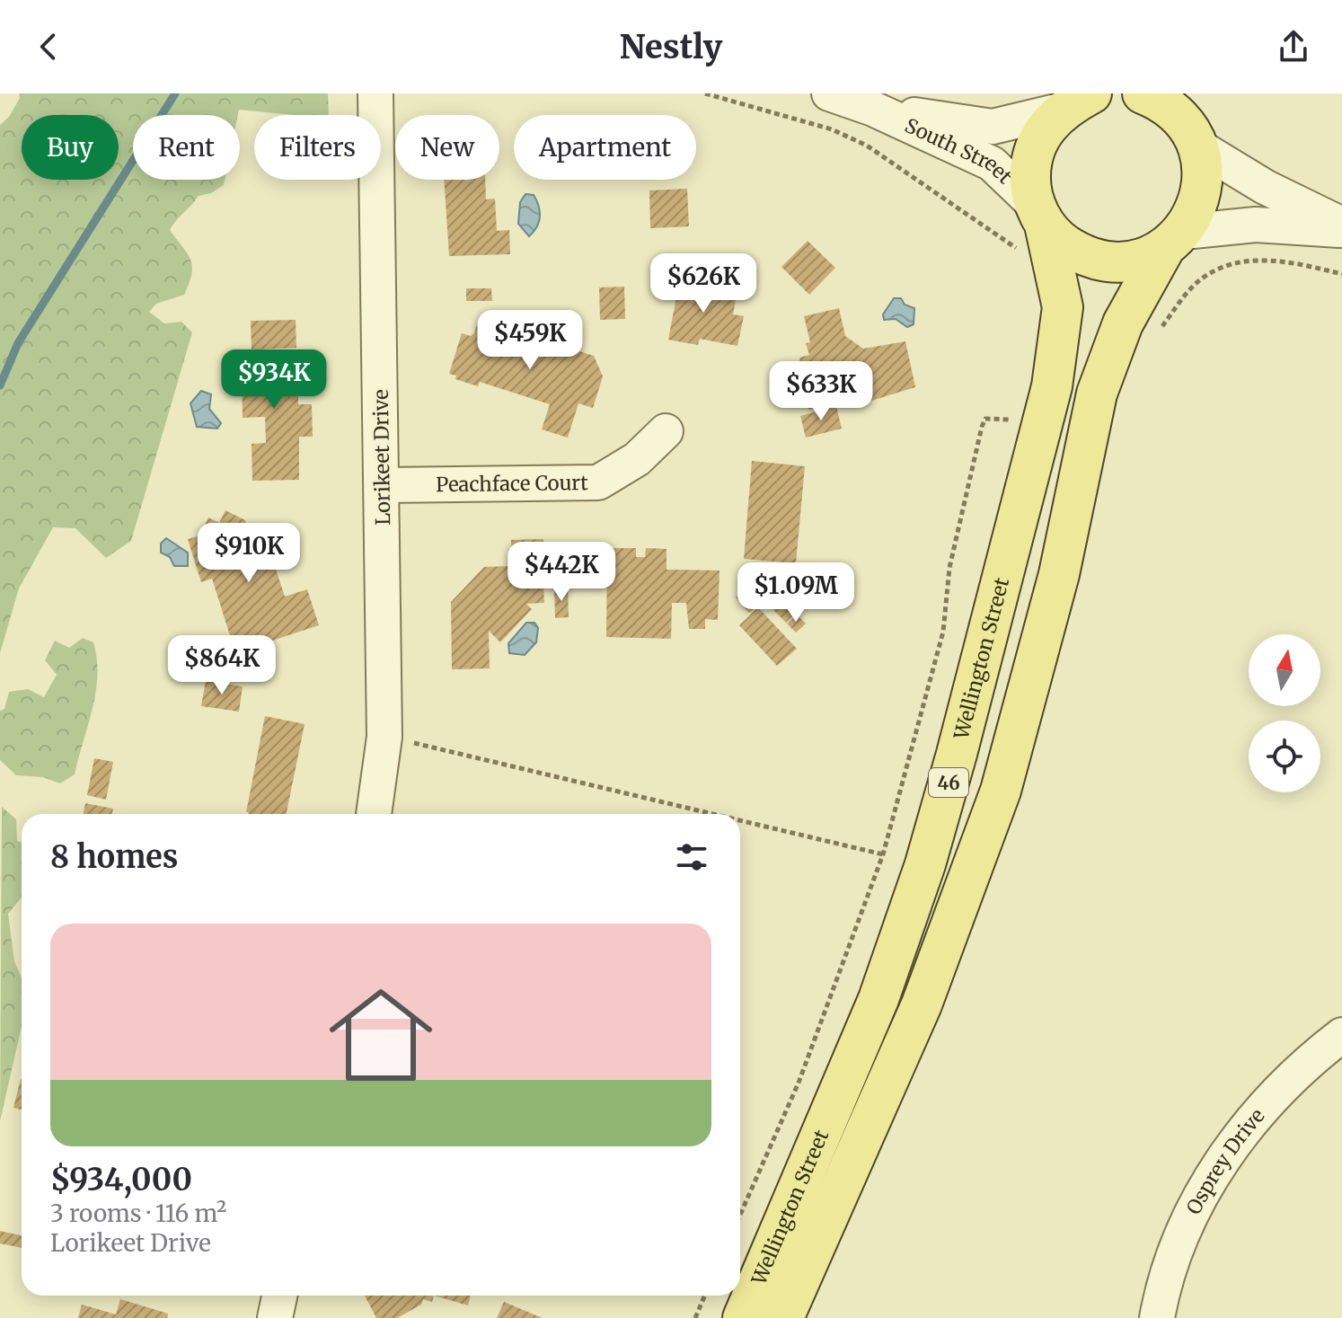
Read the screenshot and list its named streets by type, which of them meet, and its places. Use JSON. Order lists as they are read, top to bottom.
{
  "streets": {
    "main road": ["Wellington Street", "46"],
    "street": [
      "South Street",
      "Lorikeet Drive",
      "Peachface Court",
      "Osprey Drive"
    ]
  },
  "crossings": [
    ["South Street", "Wellington Street"],
    ["Lorikeet Drive", "Peachface Court"]
  ],
  "north": "top",
  "page": {
    "header": "Nestly",
    "chip": [
      "Buy",
      "Rent",
      "Filters",
      "New",
      "Apartment"
    ],
    "price": [
      "$626K",
      "$459K",
      "$934K",
      "$633K",
      "$910K",
      "$442K",
      "$1.09M",
      "$864K"
    ],
    "heading": "8 homes",
    "list": [
      {
        "name": "$934,000",
        "note": "3 rooms · 116 m² · Lorikeet Drive"
      }
    ]
  }
}
